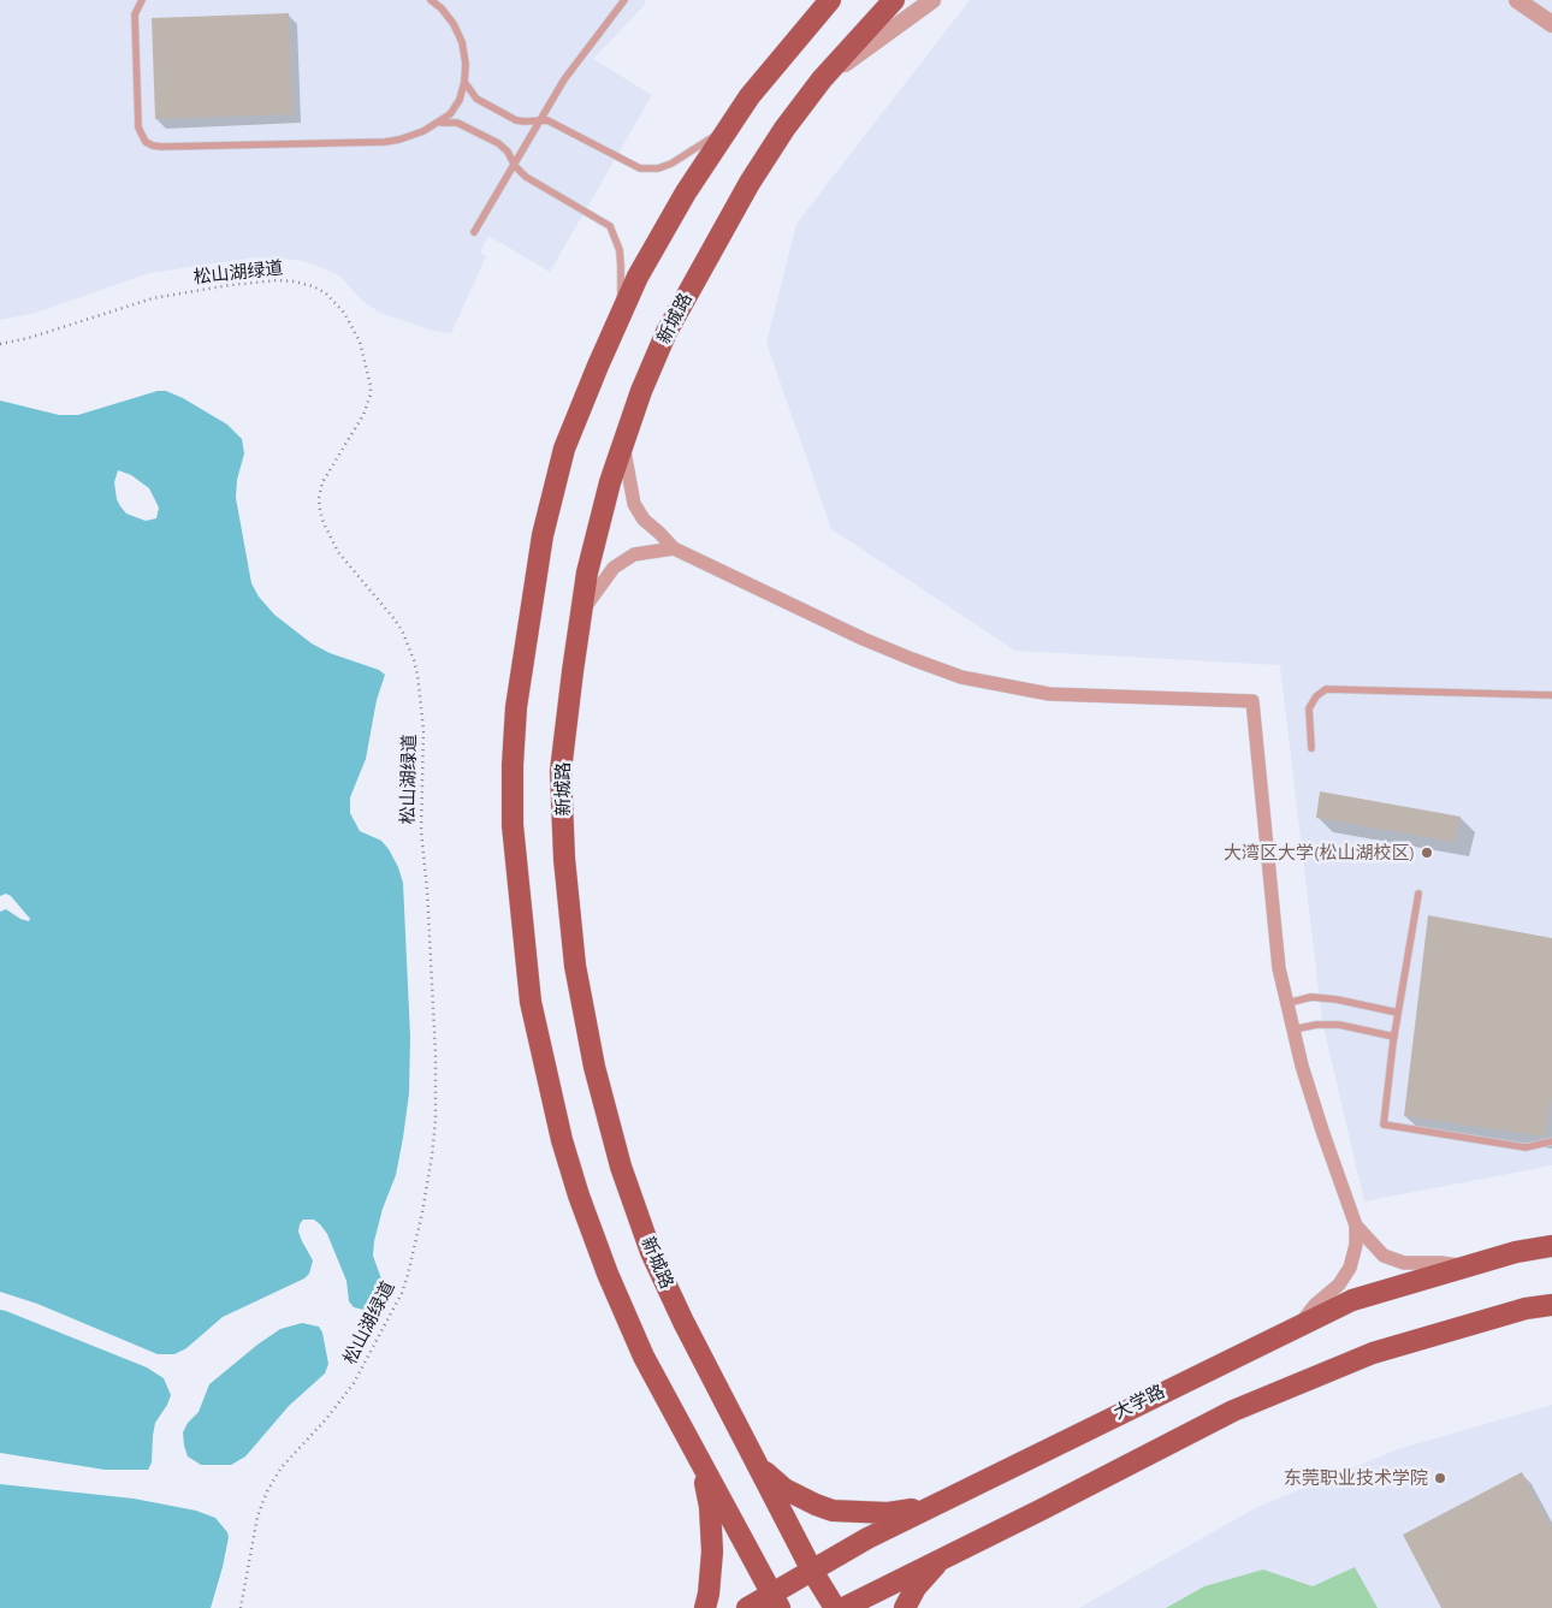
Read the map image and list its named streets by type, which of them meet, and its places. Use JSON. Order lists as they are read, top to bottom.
{
  "streets": {
    "main road": ["新城路", "大学路"],
    "path": ["松山湖绿道"]
  },
  "crossings": [
    ["新城路", "大学路"]
  ],
  "places": ["大湾区大学(松山湖校区)", "东莞职业技术学院"]
}
